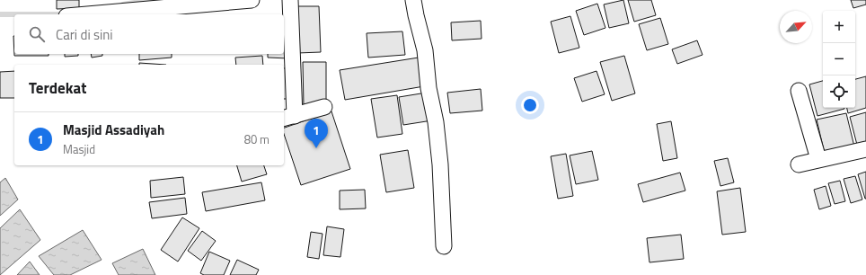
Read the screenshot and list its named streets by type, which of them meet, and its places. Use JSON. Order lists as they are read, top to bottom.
{
  "north": "top right",
  "page": {
    "map_buttons": ["+", "−"],
    "search": "Cari di sini",
    "heading": "Terdekat",
    "list": [
      {
        "mark": "1",
        "name": "Masjid Assadiyah",
        "note": "Masjid",
        "value": "80 m"
      }
    ],
    "pins": "1"
  }
}
